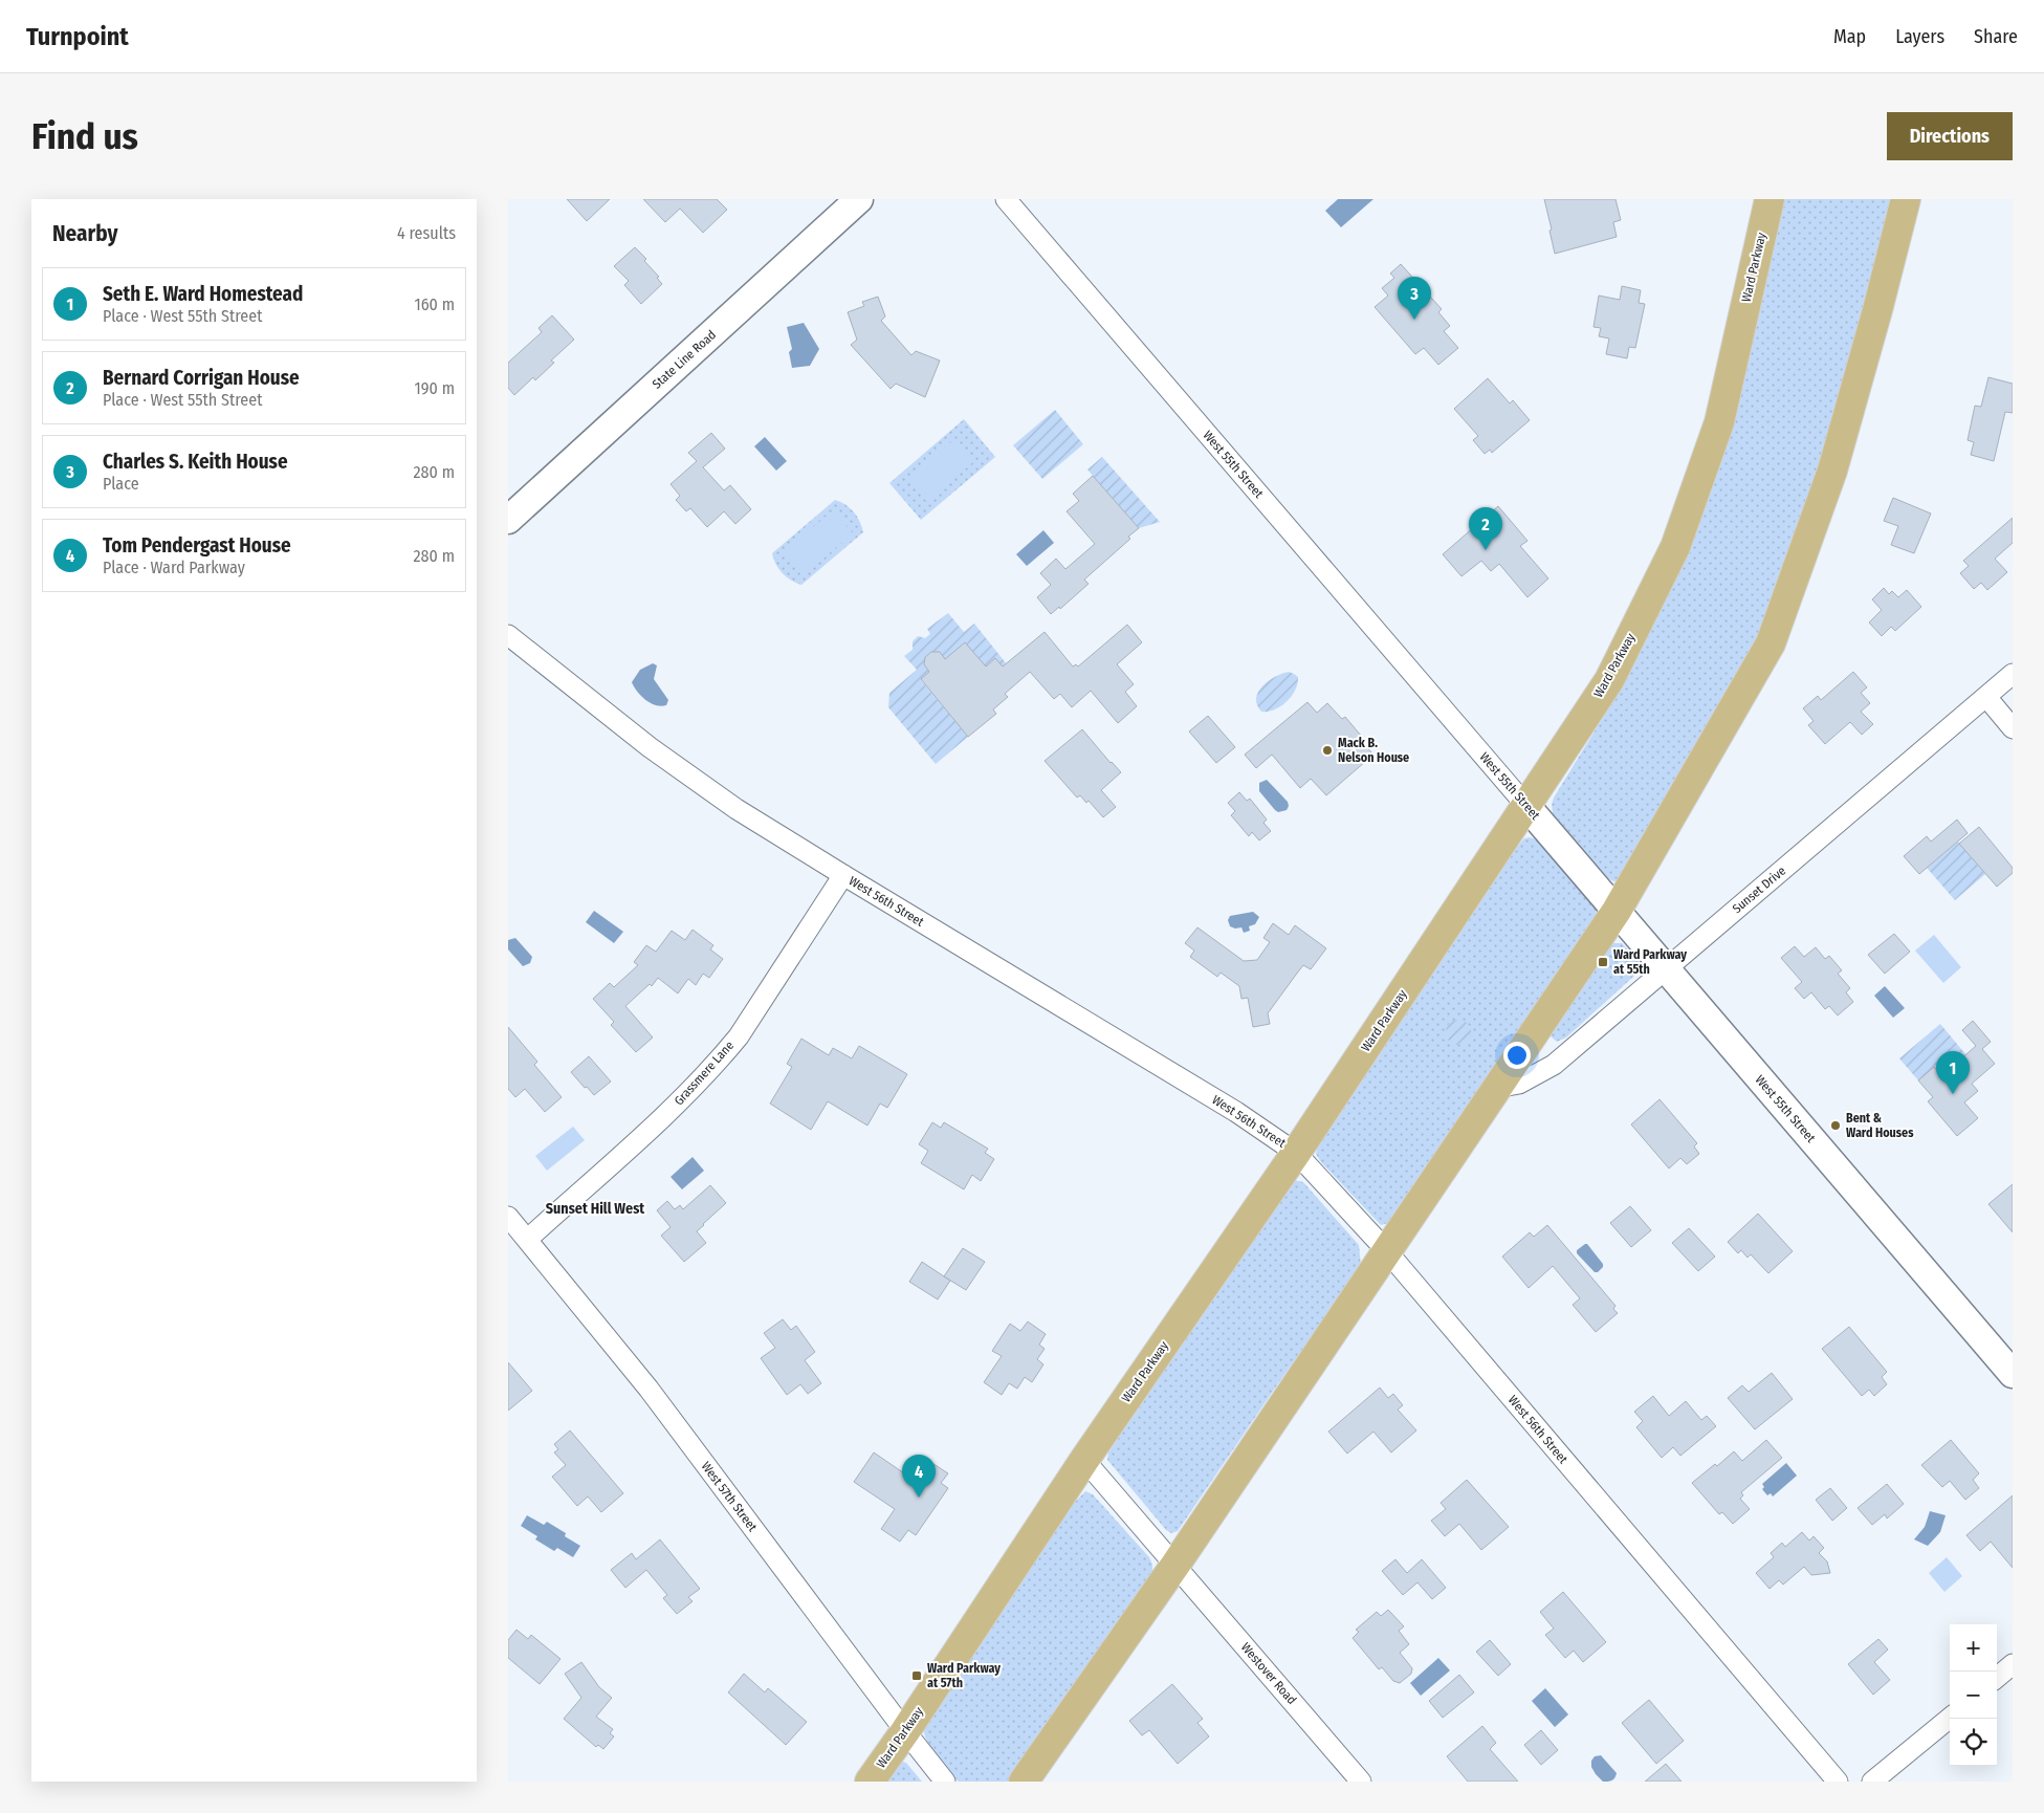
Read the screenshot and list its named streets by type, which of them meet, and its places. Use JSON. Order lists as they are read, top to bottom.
{
  "streets": {
    "main road": ["Ward Parkway", "State Line Road", "West 55th Street"],
    "street": [
      "Sunset Drive",
      "West 56th Street",
      "Grassmere Lane",
      "West 57th Street",
      "Westover Road"
    ]
  },
  "crossings": [
    ["Ward Parkway", "West 55th Street"],
    ["Ward Parkway", "West 56th Street"],
    ["Ward Parkway", "West 57th Street"],
    ["Ward Parkway", "Westover Road"],
    ["West 55th Street", "Sunset Drive"],
    ["West 56th Street", "Grassmere Lane"],
    ["Grassmere Lane", "West 57th Street"]
  ],
  "districts": ["Sunset Hill West"],
  "places": {
    "other": ["Mack B. Nelson House", "Bent & Ward Houses"],
    "transit": ["Ward Parkway at 55th", "Ward Parkway at 57th"]
  },
  "page": {
    "header": "Turnpoint",
    "nav": ["Map", "Layers", "Share"],
    "buttons": "Directions",
    "title": "Find us",
    "heading": ["Nearby", "4 results"],
    "list": [
      {
        "mark": "1",
        "name": "Seth E. Ward Homestead",
        "note": "Place · West 55th Street",
        "value": "160 m"
      },
      {
        "mark": "2",
        "name": "Bernard Corrigan House",
        "note": "Place · West 55th Street",
        "value": "190 m"
      },
      {
        "mark": "3",
        "name": "Charles S. Keith House",
        "note": "Place",
        "value": "280 m"
      },
      {
        "mark": "4",
        "name": "Tom Pendergast House",
        "note": "Place · Ward Parkway",
        "value": "280 m"
      }
    ],
    "pins": [
      "3",
      "2",
      "1",
      "4"
    ],
    "map_buttons": ["+", "−"]
  }
}
